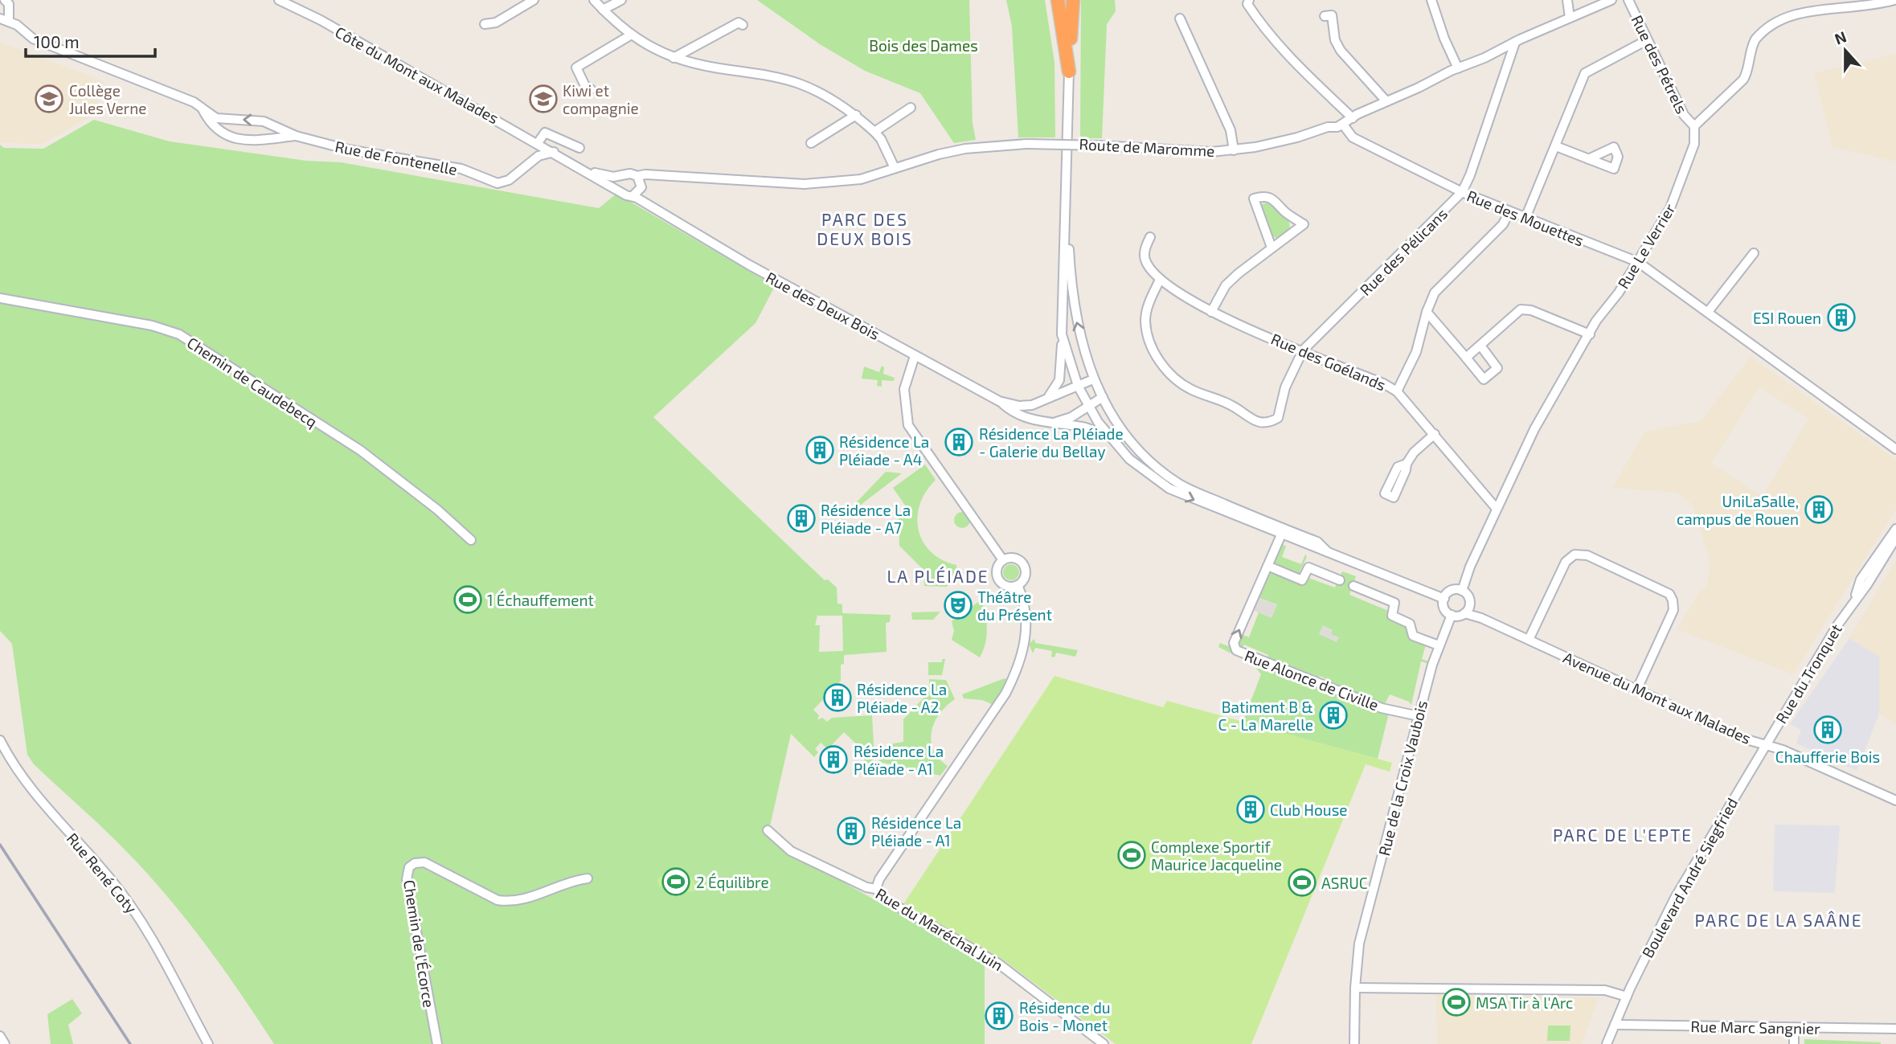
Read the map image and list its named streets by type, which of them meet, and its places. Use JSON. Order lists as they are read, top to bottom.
{
  "streets": {
    "street": [
      "Rue des Pétrels",
      "Côte du Mont aux Malades",
      "Route de Maromme",
      "Rue de Fontenelle",
      "Rue des Mouettes",
      "Rue Le Verrier",
      "Rue des Pélicans",
      "Rue des Deux Bois",
      "Rue des Goélands",
      "Chemin de Caudebecq",
      "Rue du Tronquet",
      "Rue Alonce de Civille",
      "Avenue du Mont aux Malades",
      "Rue de la Croix Vaubois",
      "Rue René Coty",
      "Boulevard André Siegfried",
      "Rue du Maréchal Juin",
      "Chemin de l'Écorce",
      "Rue Marc Sangnier"
    ]
  },
  "crossings": [
    ["Rue des Pétrels", "Rue Le Verrier"],
    ["Côte du Mont aux Malades", "Rue de Fontenelle"],
    ["Route de Maromme", "Rue des Mouettes"],
    ["Route de Maromme", "Rue des Pélicans"],
    ["Route de Maromme", "Rue des Deux Bois"],
    ["Rue des Mouettes", "Rue Le Verrier"],
    ["Rue des Mouettes", "Rue des Pélicans"],
    ["Rue Le Verrier", "Rue des Goélands"],
    ["Rue Le Verrier", "Avenue du Mont aux Malades"],
    ["Rue Le Verrier", "Rue de la Croix Vaubois"],
    ["Rue des Pélicans", "Rue des Goélands"],
    ["Rue du Tronquet", "Avenue du Mont aux Malades"],
    ["Rue du Tronquet", "Boulevard André Siegfried"],
    ["Rue Alonce de Civille", "Rue de la Croix Vaubois"],
    ["Avenue du Mont aux Malades", "Rue de la Croix Vaubois"],
    ["Avenue du Mont aux Malades", "Boulevard André Siegfried"],
    ["Boulevard André Siegfried", "Rue Marc Sangnier"]
  ],
  "districts": [
    "PARC DES DEUX BOIS",
    "LA PLÉIADE",
    "PARC DE L'EPTE",
    "PARC DE LA SAÂNE"
  ],
  "parks": ["Bois des Dames"],
  "places": {
    "school or university": ["Collège Jules Verne", "Kiwi et compagnie"],
    "building": [
      "ESI Rouen",
      "Résidence La Pléiade - Galerie du Bellay",
      "Résidence La Pléiade - A4",
      "UniLaSalle, campus de Rouen",
      "Résidence La Pléiade - A7",
      "Résidence La Pléiade - A2",
      "Batiment B & C - La Marelle",
      "Chaufferie Bois",
      "Résidence La Pléïade - A1",
      "Club House",
      "Résidence La Pléiade - A1",
      "Résidence du Bois - Monet"
    ],
    "sports": [
      "1 Échauffement",
      "Complexe Sportif Maurice Jacqueline",
      "2 Équilibre",
      "ASRUC",
      "MSA Tir à l'Arc"
    ],
    "theatre": ["Théâtre du Présent"]
  },
  "scale_bar": "100 m",
  "north": "top"
}
